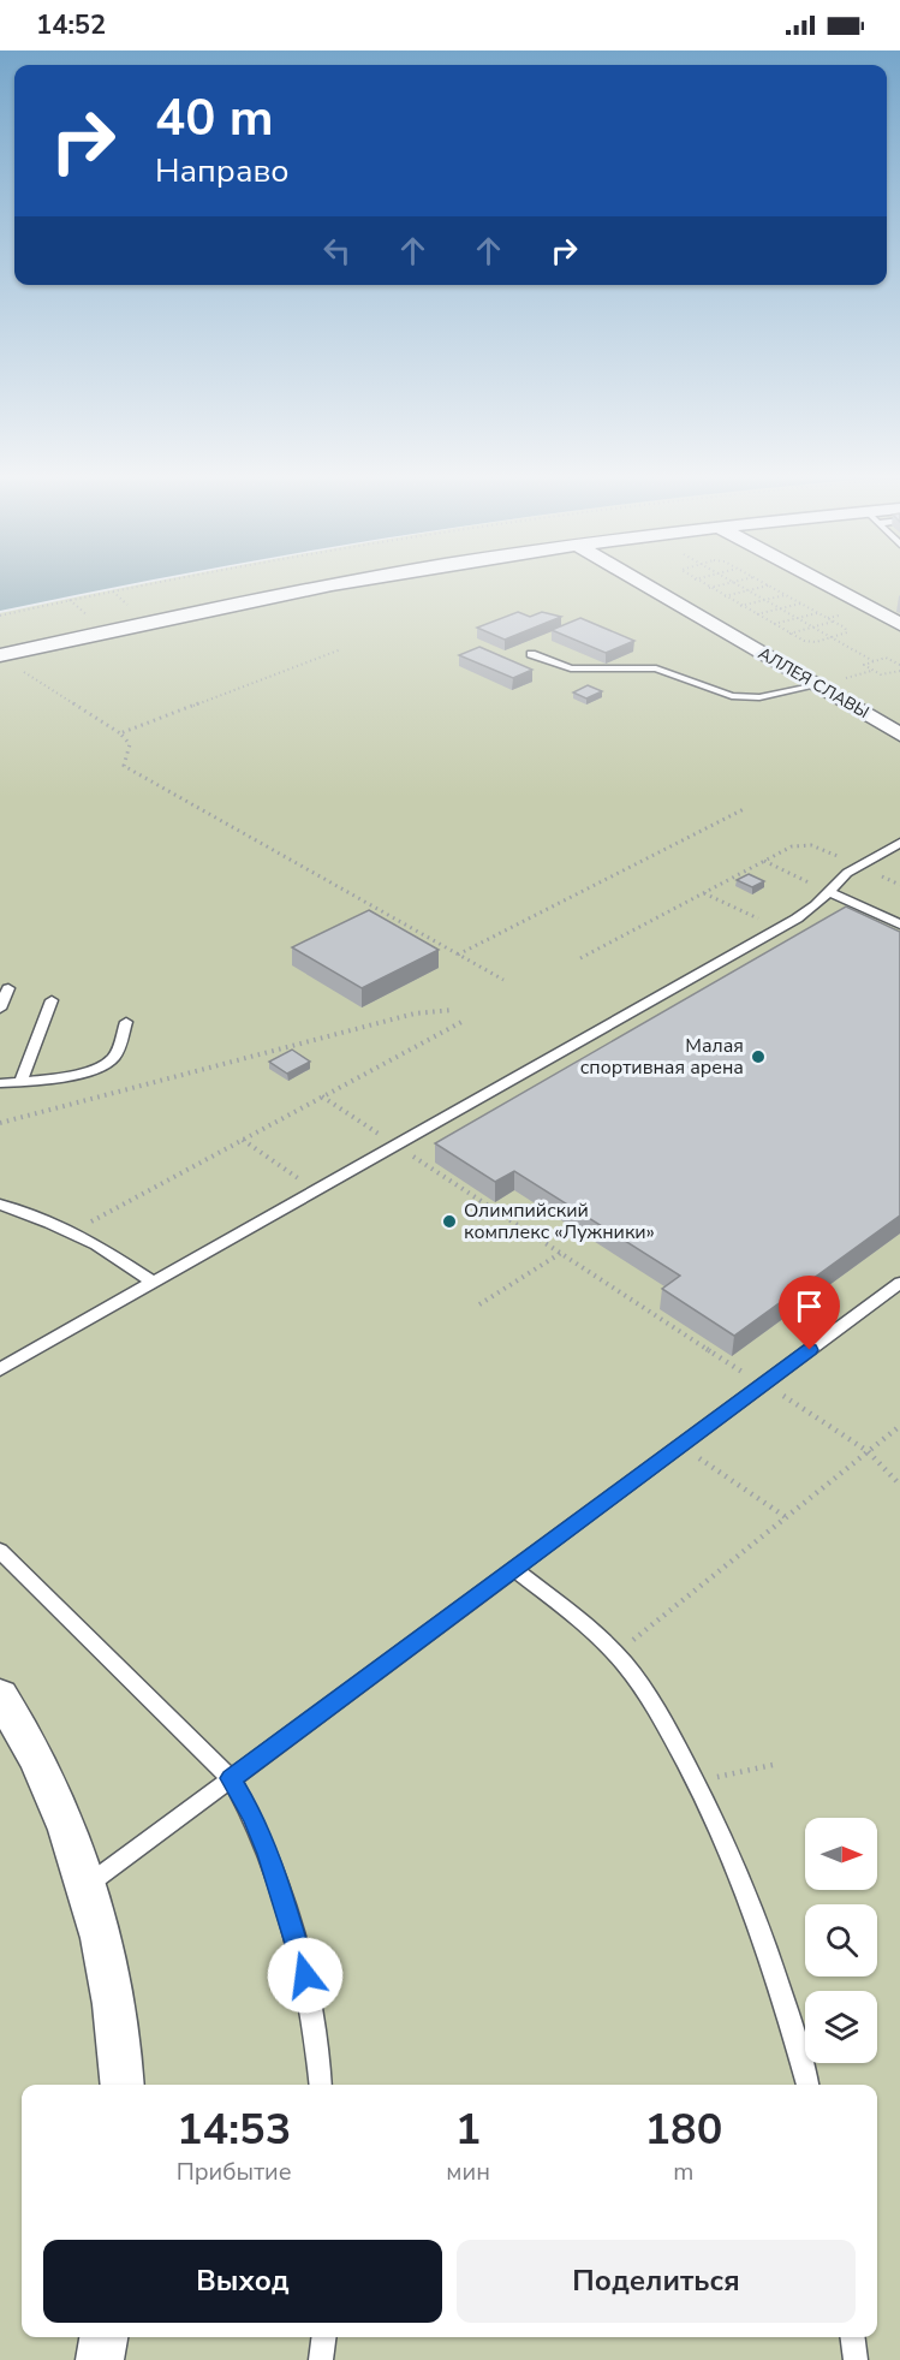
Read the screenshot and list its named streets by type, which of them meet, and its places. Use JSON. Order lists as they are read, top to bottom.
{
  "streets": {
    "street": ["АЛЛЕЯ СЛАВЫ"]
  },
  "places": ["Малая спортивная арена", "Олимпийский комплекс «Лужники»"],
  "north": "right",
  "page": {
    "status": "14:52",
    "turn": ["40 m", "Направо"],
    "eta": [
      "14:53",
      "Прибытие",
      "1",
      "мин",
      "180",
      "m"
    ],
    "buttons": ["Выход", "Поделиться"]
  }
}
